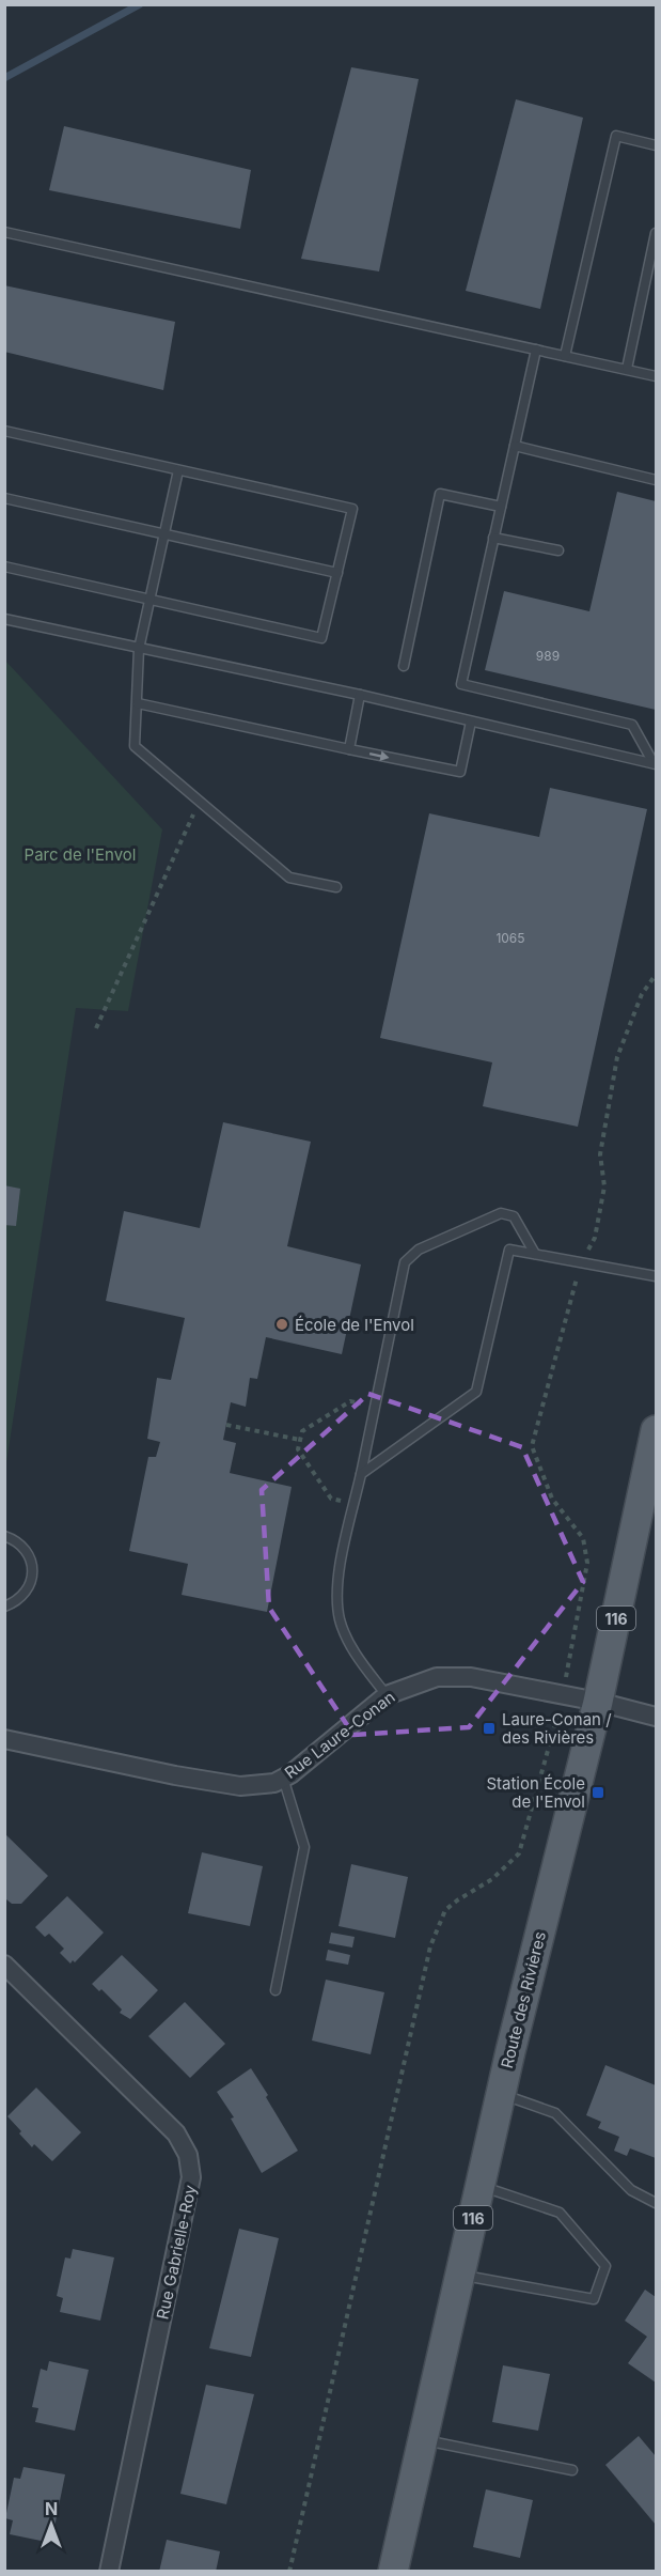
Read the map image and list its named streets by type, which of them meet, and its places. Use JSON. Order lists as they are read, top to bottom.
{
  "streets": {
    "main road": ["116", "Route des Rivières"],
    "street": ["Rue Laure-Conan", "Rue Gabrielle-Roy"]
  },
  "crossings": [
    ["Rue Laure-Conan", "Route des Rivières"]
  ],
  "parks": ["Parc de l'Envol"],
  "places": {
    "other": ["École de l'Envol"],
    "transit": ["Laure-Conan / des Rivières", "Station École de l'Envol"]
  },
  "house_numbers": ["989", "1065"],
  "north": "top"
}
